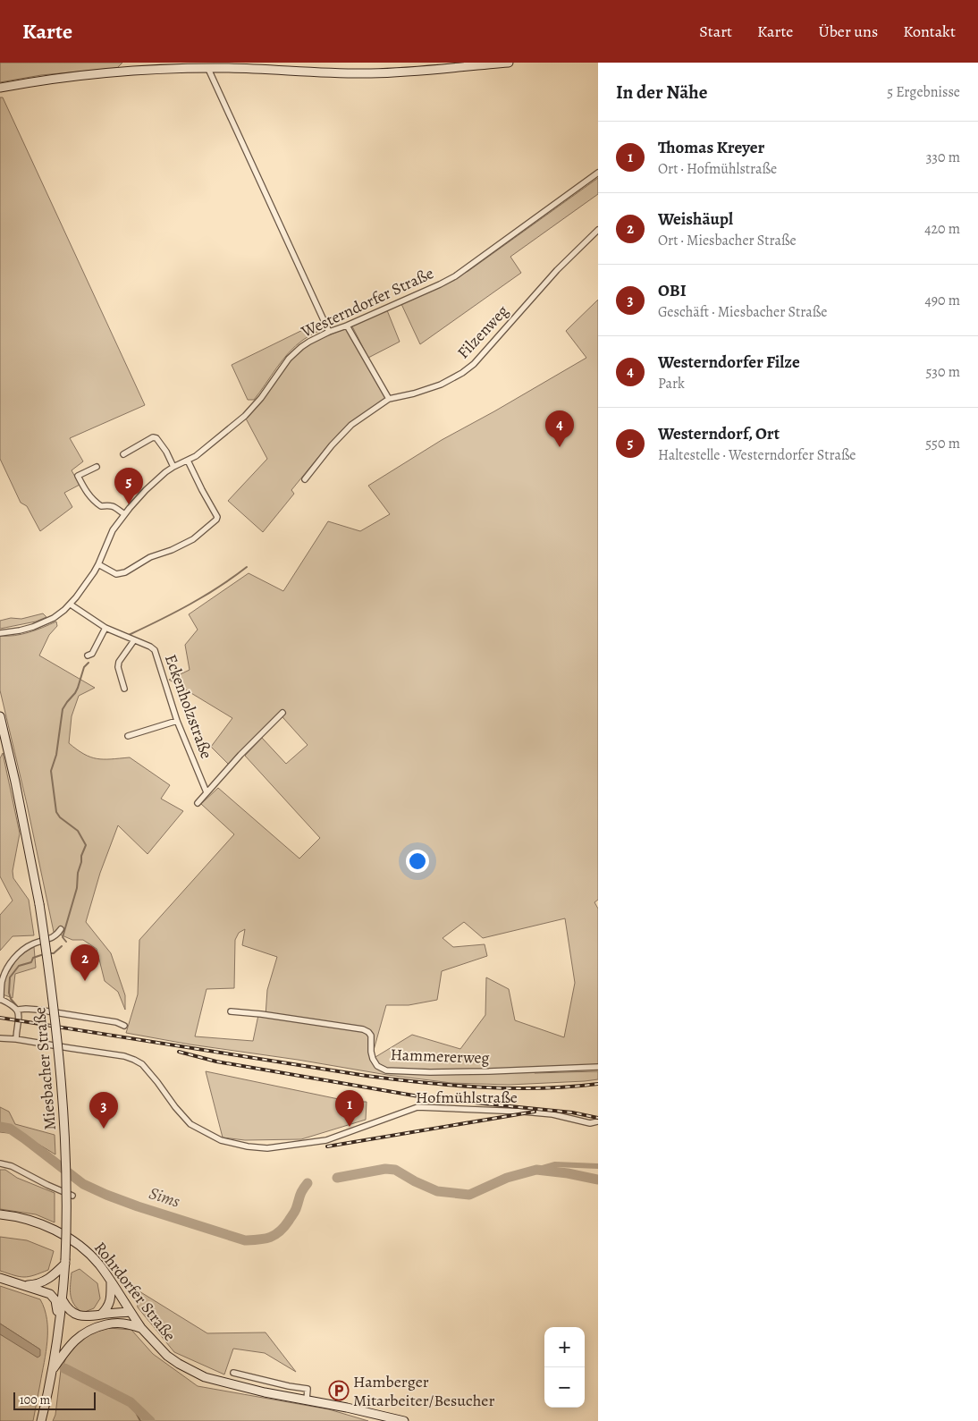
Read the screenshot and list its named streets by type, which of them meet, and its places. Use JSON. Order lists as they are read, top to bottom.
{
  "streets": {
    "main road": ["Miesbacher Straße", "Rohrdorfer Straße"],
    "street": [
      "Westerndorfer Straße",
      "Filzenweg",
      "Eckenholzstraße",
      "Hammererweg",
      "Hofmühlstraße"
    ]
  },
  "crossings": [
    ["Westerndorfer Straße", "Eckenholzstraße"]
  ],
  "water": ["Sims"],
  "places": {
    "parking": ["Hamberger Mitarbeiter/Besucher"]
  },
  "scale_bar": "100 m",
  "page": {
    "header": "Karte",
    "nav": [
      "Start",
      "Karte",
      "Über uns",
      "Kontakt"
    ],
    "heading": ["In der Nähe", "5 Ergebnisse"],
    "list": [
      {
        "mark": "1",
        "name": "Thomas Kreyer",
        "note": "Ort · Hofmühlstraße",
        "value": "330 m"
      },
      {
        "mark": "2",
        "name": "Weishäupl",
        "note": "Ort · Miesbacher Straße",
        "value": "420 m"
      },
      {
        "mark": "3",
        "name": "OBI",
        "note": "Geschäft · Miesbacher Straße",
        "value": "490 m"
      },
      {
        "mark": "4",
        "name": "Westerndorfer Filze",
        "note": "Park",
        "value": "530 m"
      },
      {
        "mark": "5",
        "name": "Westerndorf, Ort",
        "note": "Haltestelle · Westerndorfer Straße",
        "value": "550 m"
      }
    ],
    "pins": [
      "4",
      "5",
      "2",
      "1",
      "3"
    ],
    "map_buttons": ["+", "−"],
    "scale": "100 m"
  }
}
